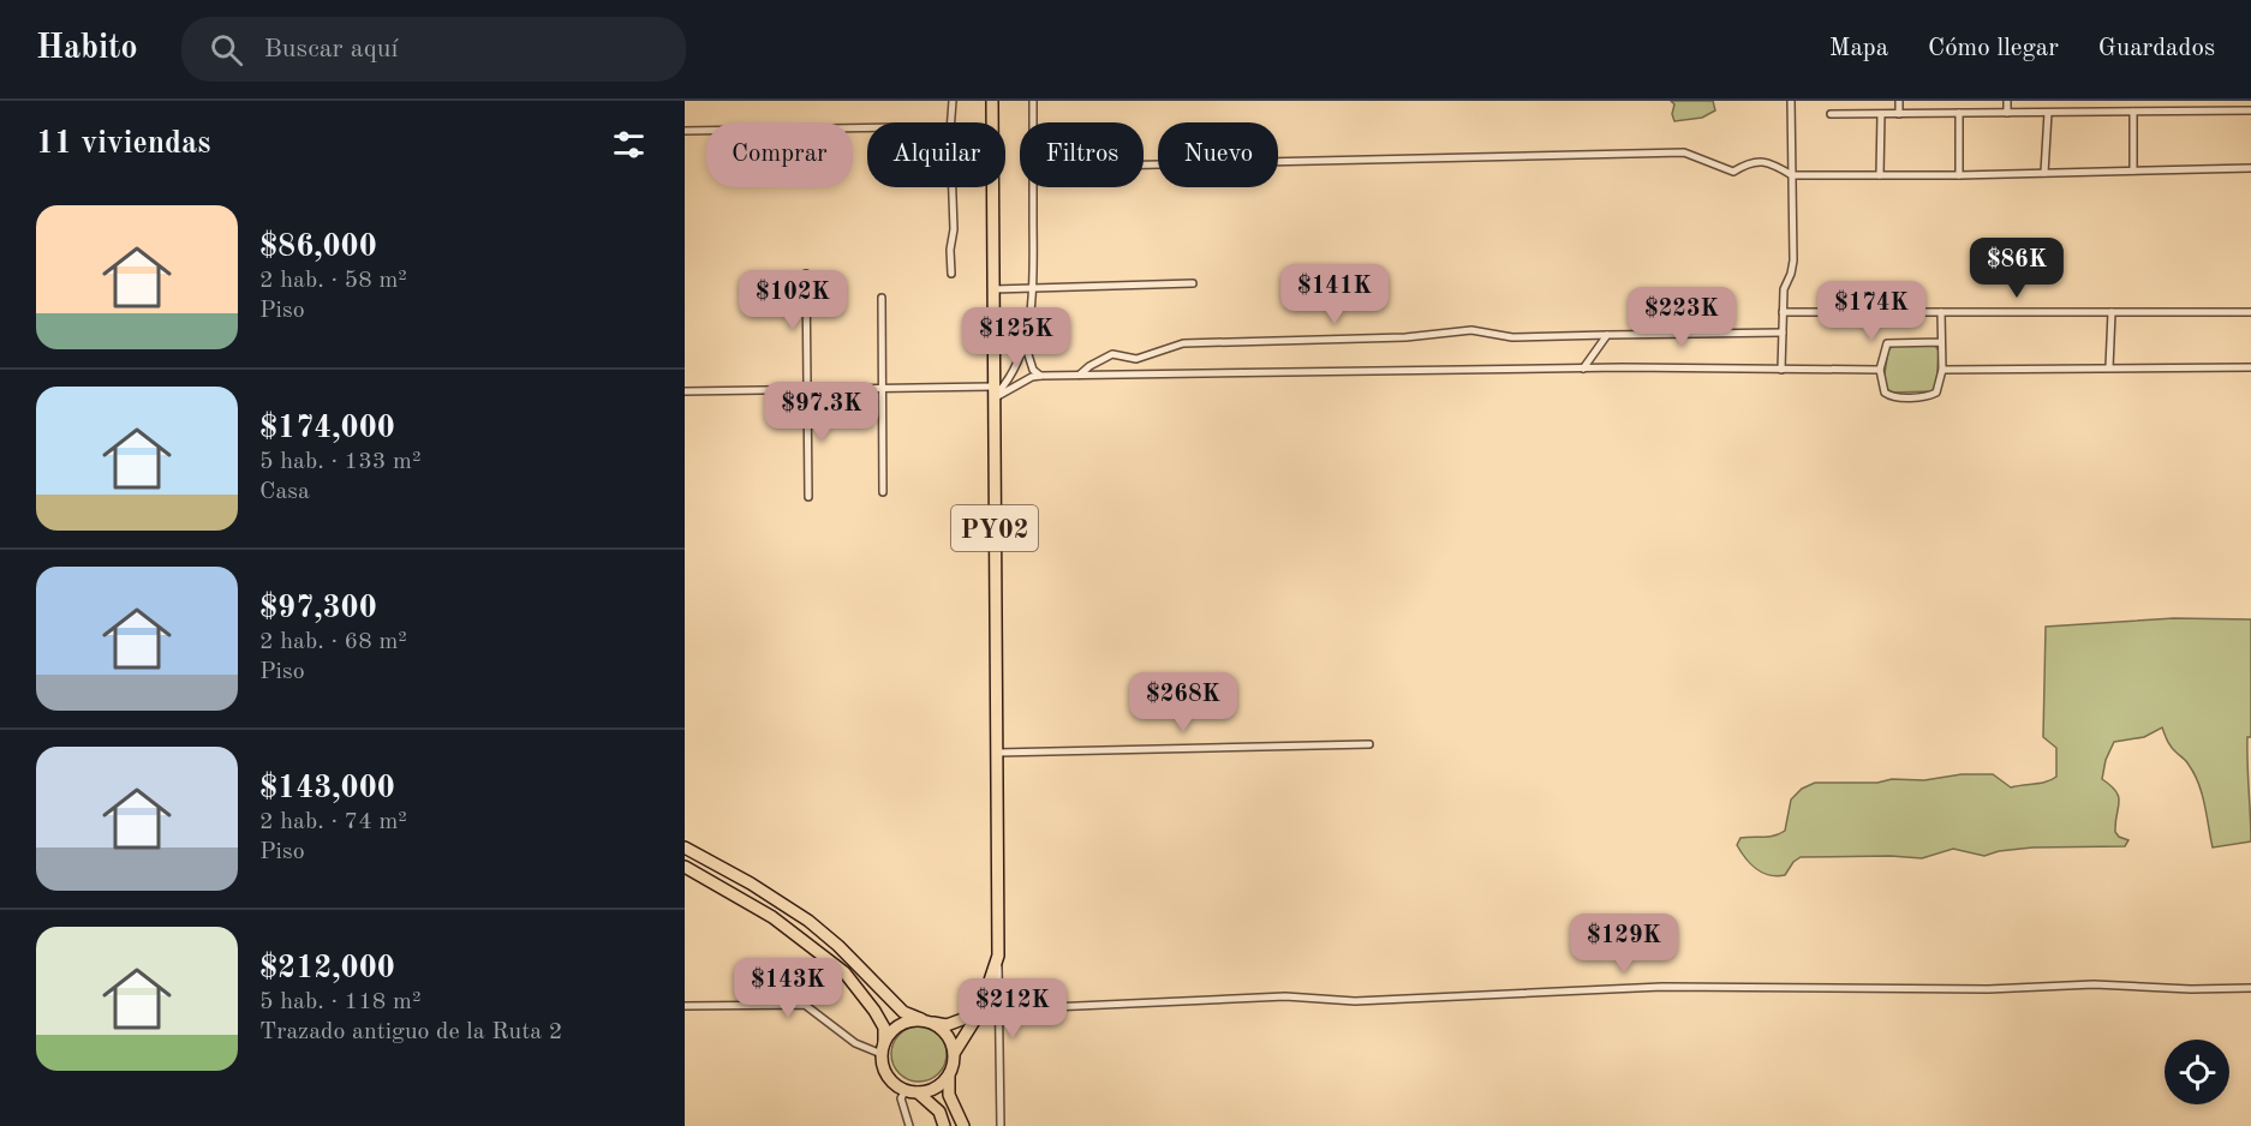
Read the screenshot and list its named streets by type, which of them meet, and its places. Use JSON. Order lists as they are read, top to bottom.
{
  "streets": {
    "main road": ["PY02"]
  },
  "page": {
    "header": "Habito",
    "search": "Buscar aquí",
    "nav": ["Mapa", "Cómo llegar", "Guardados"],
    "heading": "11 viviendas",
    "chip": [
      "Comprar",
      "Alquilar",
      "Filtros",
      "Nuevo"
    ],
    "list": [
      {
        "name": "$86,000",
        "note": "2 hab. · 58 m² · Piso"
      },
      {
        "name": "$174,000",
        "note": "5 hab. · 133 m² · Casa"
      },
      {
        "name": "$97,300",
        "note": "2 hab. · 68 m² · Piso"
      },
      {
        "name": "$143,000",
        "note": "2 hab. · 74 m² · Piso"
      },
      {
        "name": "$212,000",
        "note": "5 hab. · 118 m² · Trazado antiguo de la Ruta 2"
      }
    ],
    "price": [
      "$86K",
      "$141K",
      "$102K",
      "$174K",
      "$223K",
      "$125K",
      "$97.3K",
      "$268K",
      "$129K",
      "$143K",
      "$212K"
    ]
  }
}
